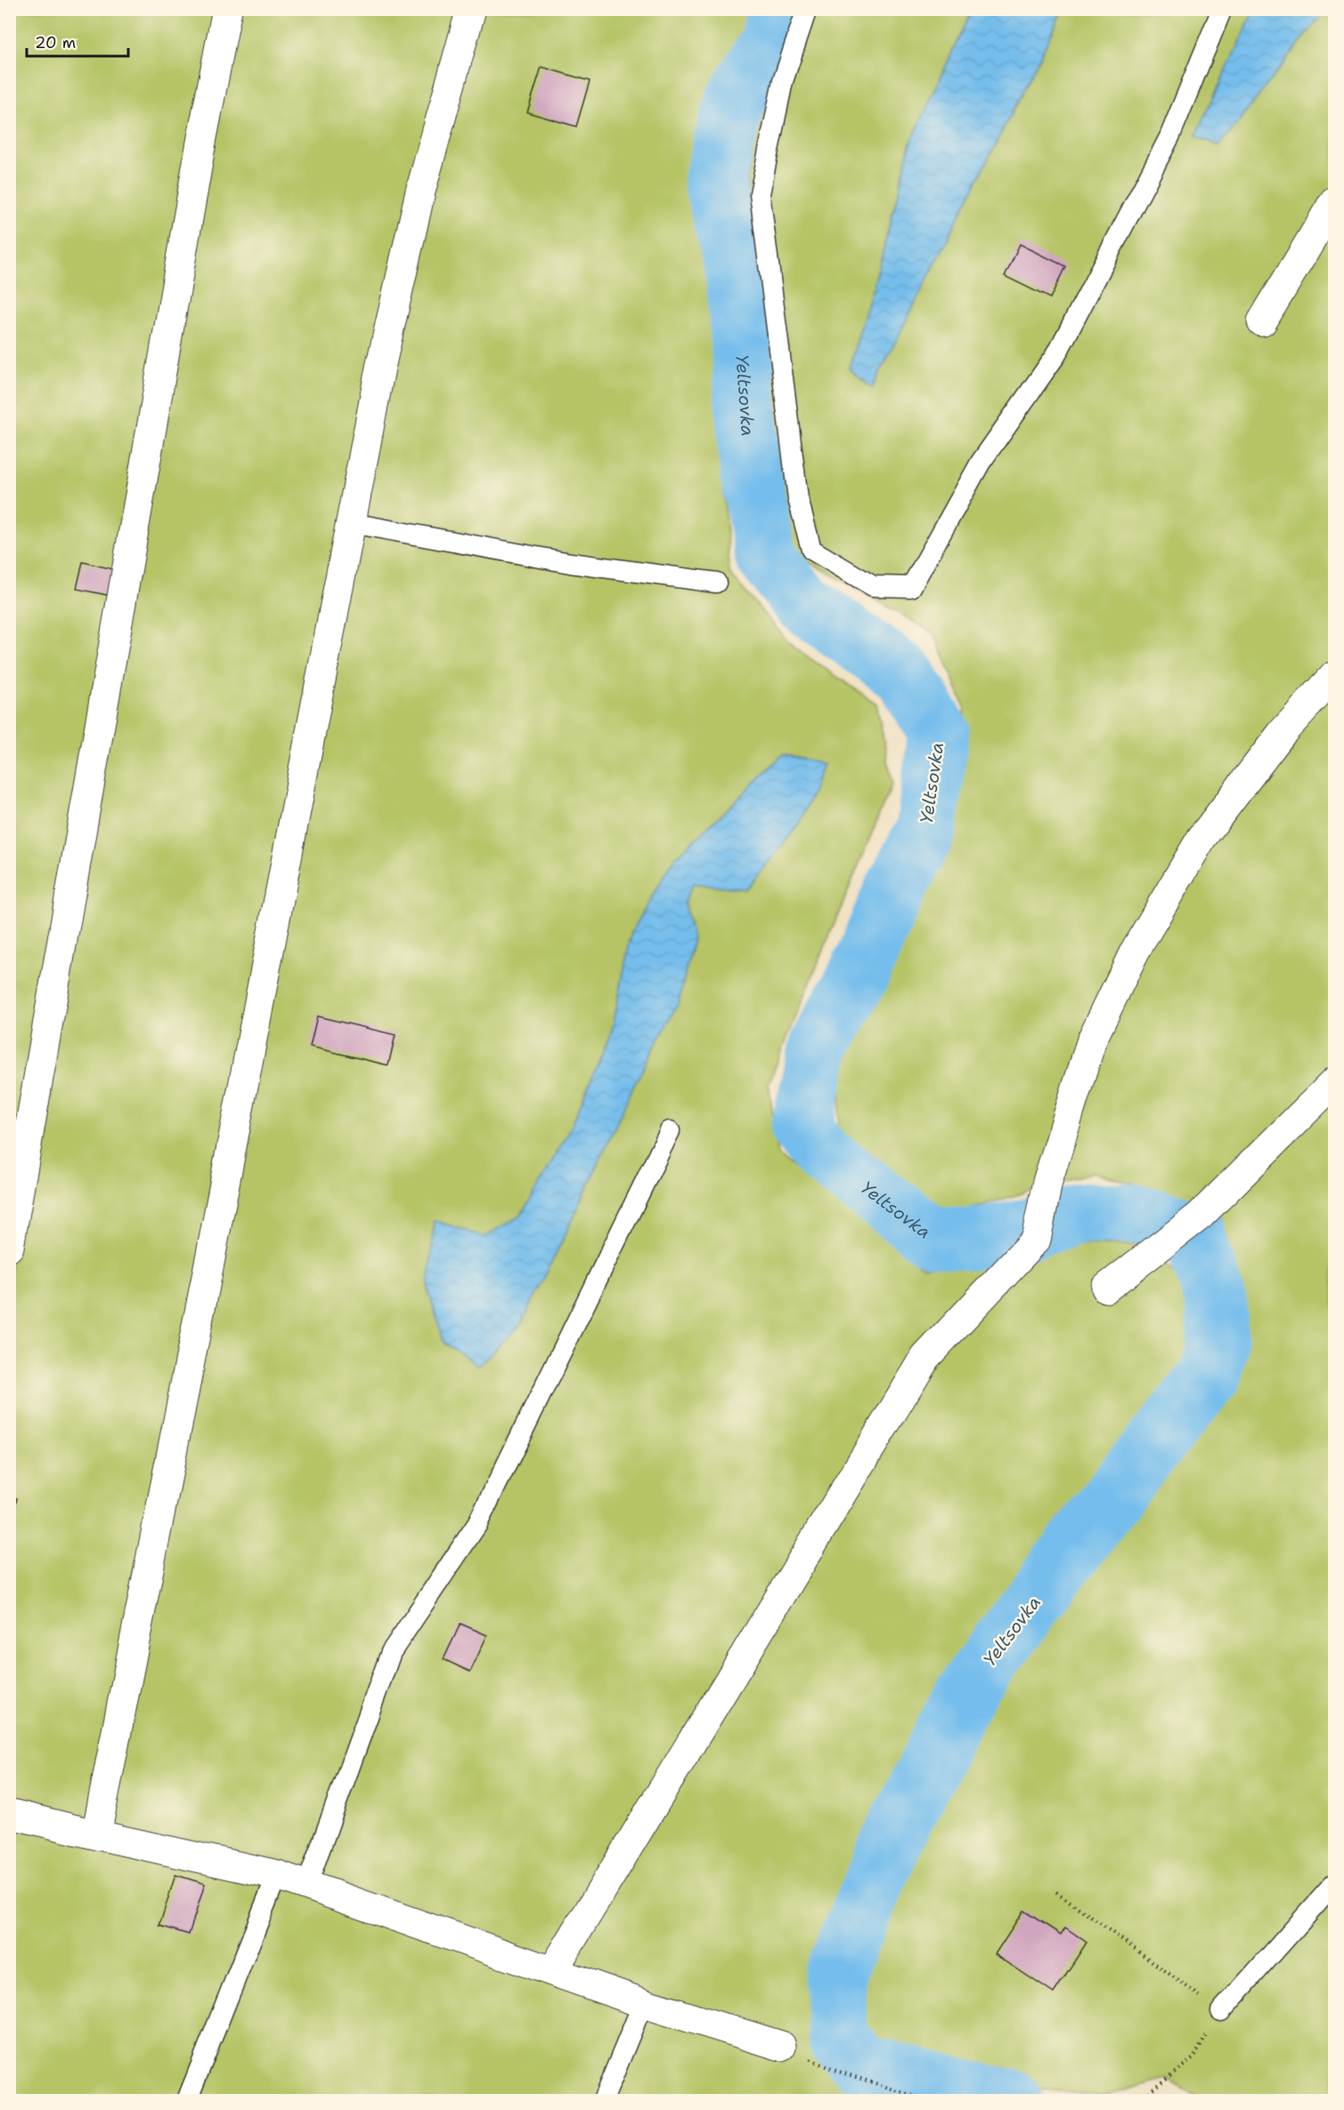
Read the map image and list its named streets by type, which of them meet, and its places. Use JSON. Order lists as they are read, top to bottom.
{
  "water": ["Yeltsovka"],
  "scale_bar": "20 m"
}
